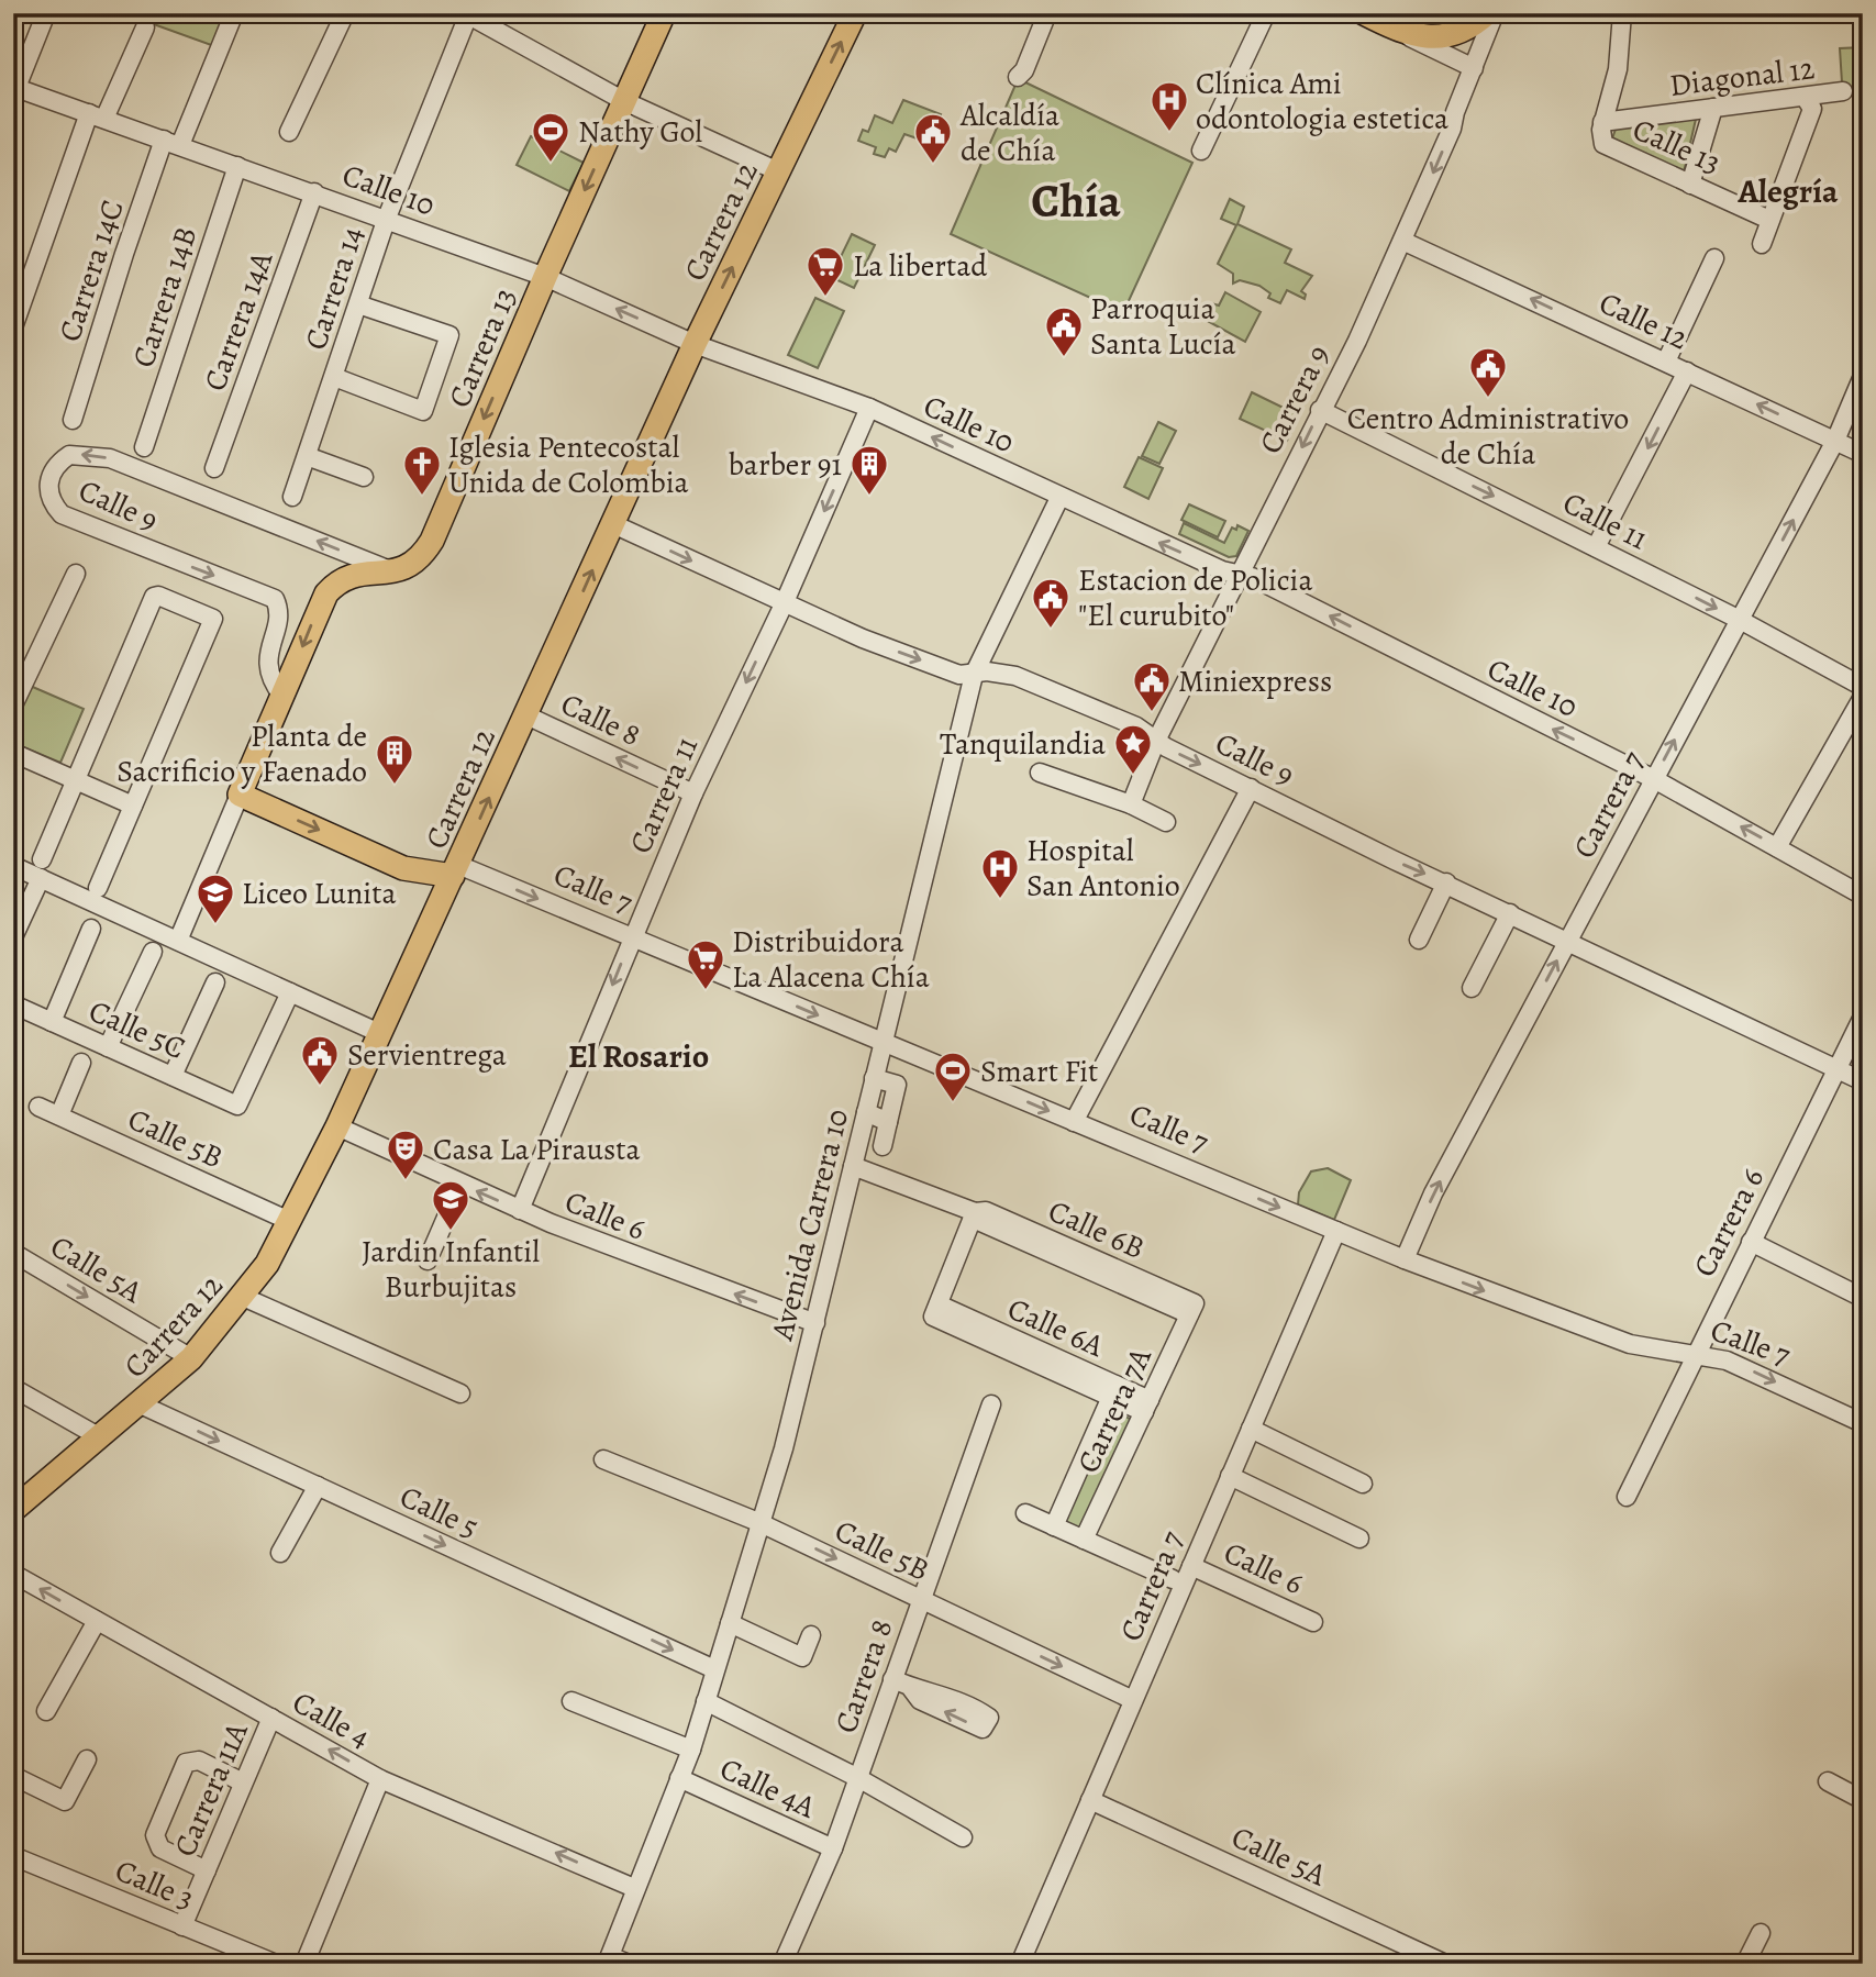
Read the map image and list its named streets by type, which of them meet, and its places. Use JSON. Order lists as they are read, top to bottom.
{
  "streets": {
    "main road": ["Carrera 12", "Carrera 13", "Calle 7"],
    "street": [
      "Diagonal 12",
      "Calle 13",
      "Calle 10",
      "Carrera 14C",
      "Carrera 14",
      "Carrera 14B",
      "Calle 12",
      "Carrera 14A",
      "Carrera 9",
      "Calle 9",
      "Calle 11",
      "Calle 8",
      "Carrera 11",
      "Carrera 7",
      "Calle 5C",
      "Calle 5B",
      "Calle 6",
      "Carrera 6",
      "Avenida Carrera 10",
      "Calle 6B",
      "Calle 5A",
      "Calle 6A",
      "Carrera 7A",
      "Calle 5",
      "Carrera 8",
      "Calle 4",
      "Calle 4A",
      "Carrera 11A",
      "Calle 3"
    ]
  },
  "crossings": [
    ["Diagonal 12", "Calle 13"],
    ["Calle 10", "Carrera 12"],
    ["Calle 10", "Carrera 14C"],
    ["Calle 10", "Carrera 14"],
    ["Calle 10", "Carrera 14B"],
    ["Calle 10", "Carrera 14A"],
    ["Calle 10", "Carrera 13"],
    ["Calle 10", "Carrera 9"],
    ["Calle 10", "Carrera 11"],
    ["Calle 10", "Carrera 7"],
    ["Calle 10", "Avenida Carrera 10"],
    ["Carrera 12", "Calle 9"],
    ["Carrera 12", "Calle 8"],
    ["Carrera 12", "Calle 7"],
    ["Carrera 12", "Calle 5B"],
    ["Carrera 12", "Calle 6"],
    ["Carrera 12", "Calle 5A"],
    ["Carrera 12", "Calle 5"],
    ["Calle 12", "Carrera 9"],
    ["Calle 12", "Carrera 7"],
    ["Carrera 13", "Calle 9"],
    ["Carrera 9", "Calle 9"],
    ["Carrera 9", "Calle 11"],
    ["Calle 9", "Carrera 11"],
    ["Calle 9", "Carrera 7"],
    ["Calle 9", "Carrera 6"],
    ["Calle 9", "Avenida Carrera 10"],
    ["Calle 11", "Carrera 7"],
    ["Calle 8", "Carrera 11"],
    ["Carrera 11", "Calle 7"],
    ["Carrera 11", "Calle 6"],
    ["Carrera 7", "Calle 7"],
    ["Carrera 7", "Calle 5B"],
    ["Carrera 7", "Calle 6"],
    ["Carrera 7", "Calle 5A"],
    ["Calle 7", "Carrera 6"],
    ["Calle 7", "Avenida Carrera 10"],
    ["Calle 5B", "Avenida Carrera 10"],
    ["Calle 5B", "Carrera 8"],
    ["Calle 6", "Avenida Carrera 10"],
    ["Avenida Carrera 10", "Calle 6B"],
    ["Avenida Carrera 10", "Calle 5"],
    ["Avenida Carrera 10", "Calle 4"],
    ["Avenida Carrera 10", "Calle 4A"],
    ["Calle 6B", "Carrera 7A"],
    ["Calle 6A", "Carrera 7A"],
    ["Carrera 8", "Calle 4A"],
    ["Calle 4", "Carrera 11A"],
    ["Carrera 11A", "Calle 3"]
  ],
  "one_way": [
    "Calle 10",
    "Carrera 12",
    "Calle 12",
    "Carrera 13",
    "Carrera 9",
    "Calle 11",
    "Calle 8",
    "Carrera 11",
    "Calle 7",
    "Calle 6",
    "Calle 4"
  ],
  "districts": ["Alegría", "Chía", "El Rosario"],
  "places": {
    "hospital": ["Clínica Ami odontologia estetica", "Hospital San Antonio"],
    "sports": ["Nathy Gol", "Smart Fit"],
    "public building": [
      "Alcaldía de Chía",
      "Parroquia Santa Lucía",
      "Centro Administrativo de Chía",
      "Estacion de Policia \"El curubito\"",
      "Miniexpress",
      "Servientrega"
    ],
    "supermarket": ["La libertad", "Distribuidora La Alacena Chía"],
    "church": ["Iglesia Pentecostal Unida de Colombia"],
    "building": ["barber 91", "Planta de Sacrificio y Faenado"],
    "place": ["Tanquilandia"],
    "school or university": ["Liceo Lunita", "Jardin Infantil Burbujitas"],
    "theatre": ["Casa La Pirausta"]
  }
}
